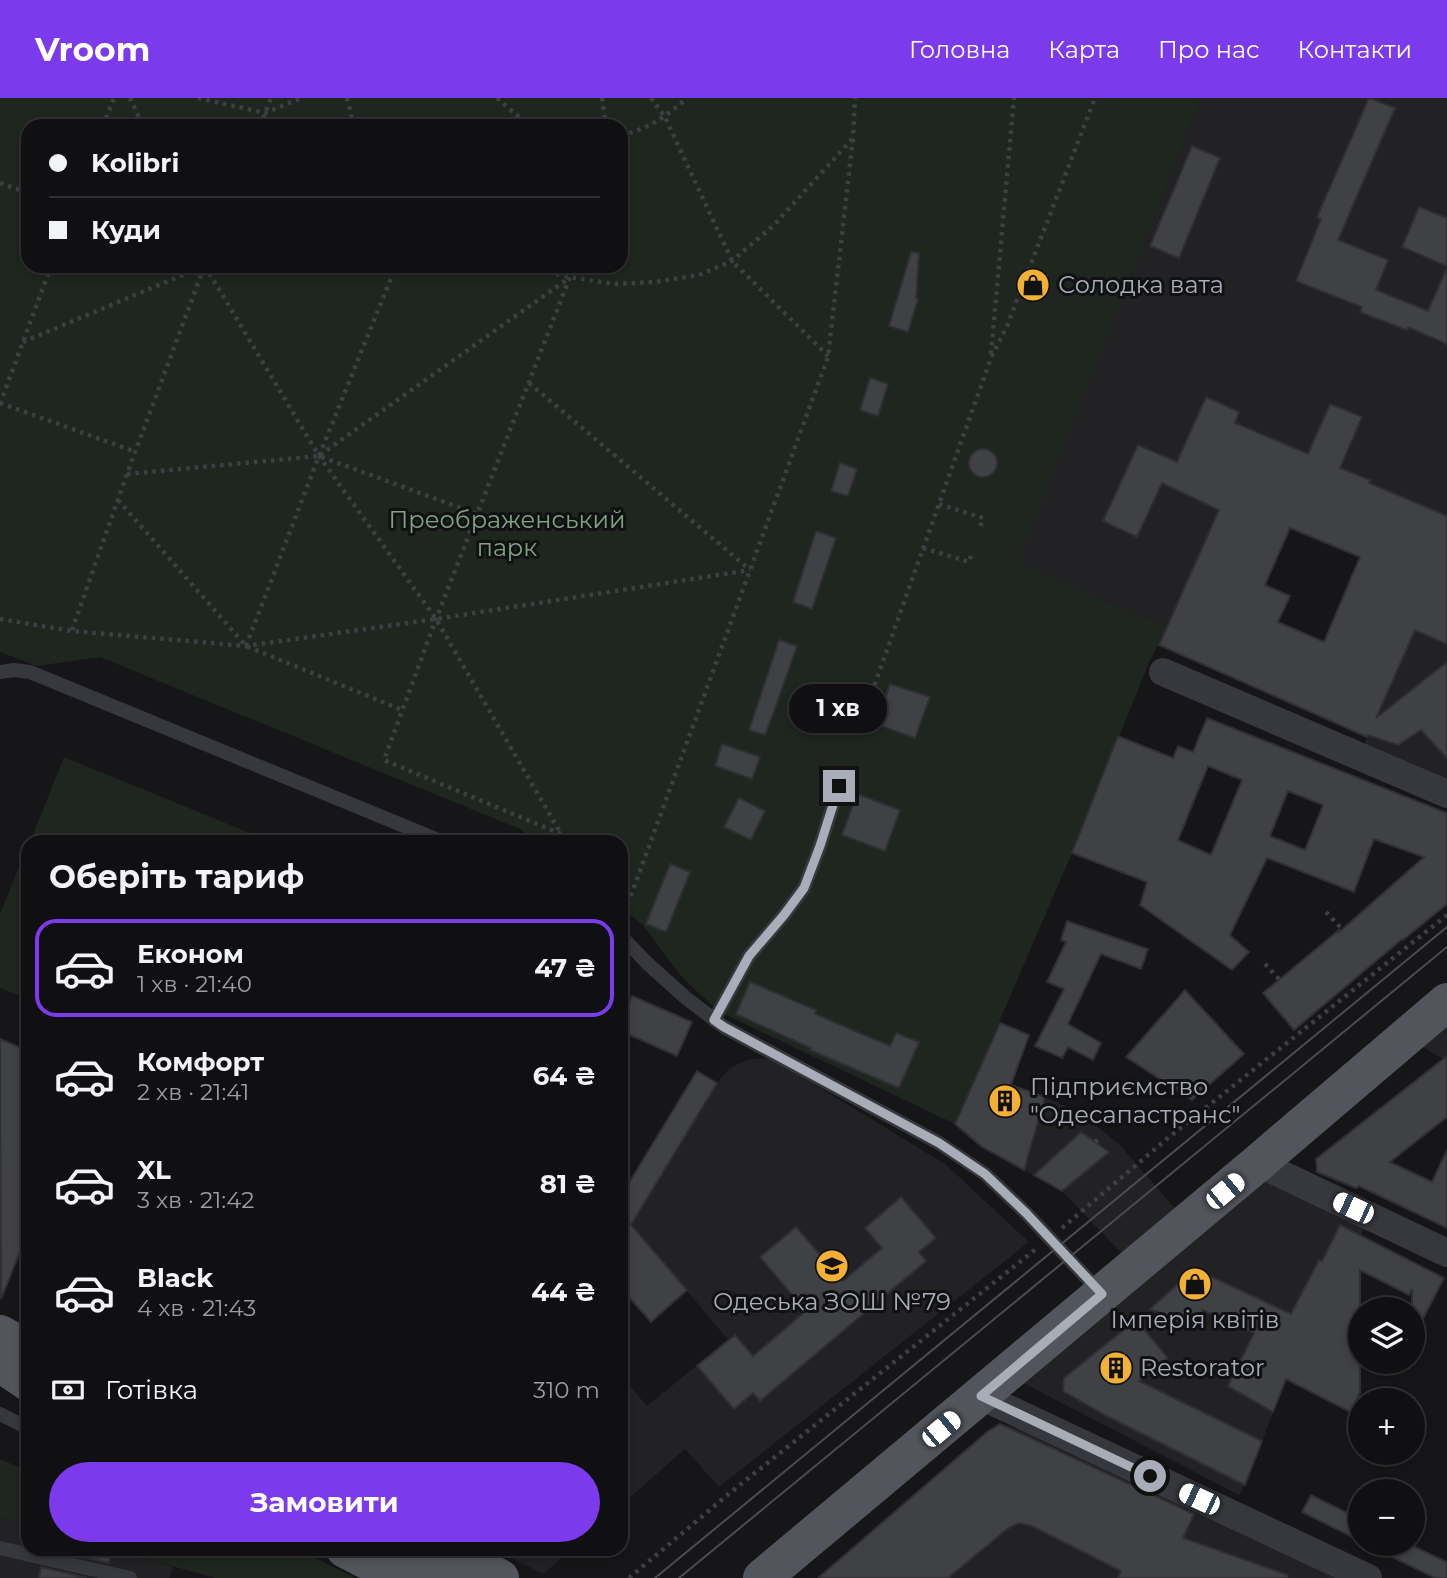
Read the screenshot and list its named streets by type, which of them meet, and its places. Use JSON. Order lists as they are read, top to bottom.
{
  "parks": ["Преображенський парк"],
  "places": {
    "shop": ["Солодка вата", "Імперія квітів"],
    "building": ["Підприємство \"Одесапастранс\"", "Restorator"],
    "school or university": ["Одеська ЗОШ №79"]
  },
  "page": {
    "header": "Vroom",
    "nav": [
      "Головна",
      "Карта",
      "Про нас",
      "Контакти"
    ],
    "banner": ["Kolibri", "Куди"],
    "bubble": "1 хв",
    "heading": "Оберіть тариф",
    "list": [
      {
        "name": "Економ",
        "note": "1 хв · 21:40",
        "value": "47 ₴"
      },
      {
        "name": "Комфорт",
        "note": "2 хв · 21:41",
        "value": "64 ₴"
      },
      {
        "name": "XL",
        "note": "3 хв · 21:42",
        "value": "81 ₴"
      },
      {
        "name": "Black",
        "note": "4 хв · 21:43",
        "value": "44 ₴"
      }
    ],
    "map_buttons": ["+", "−"],
    "pay": ["Готівка", "310 m"],
    "buttons": "Замовити"
  }
}
